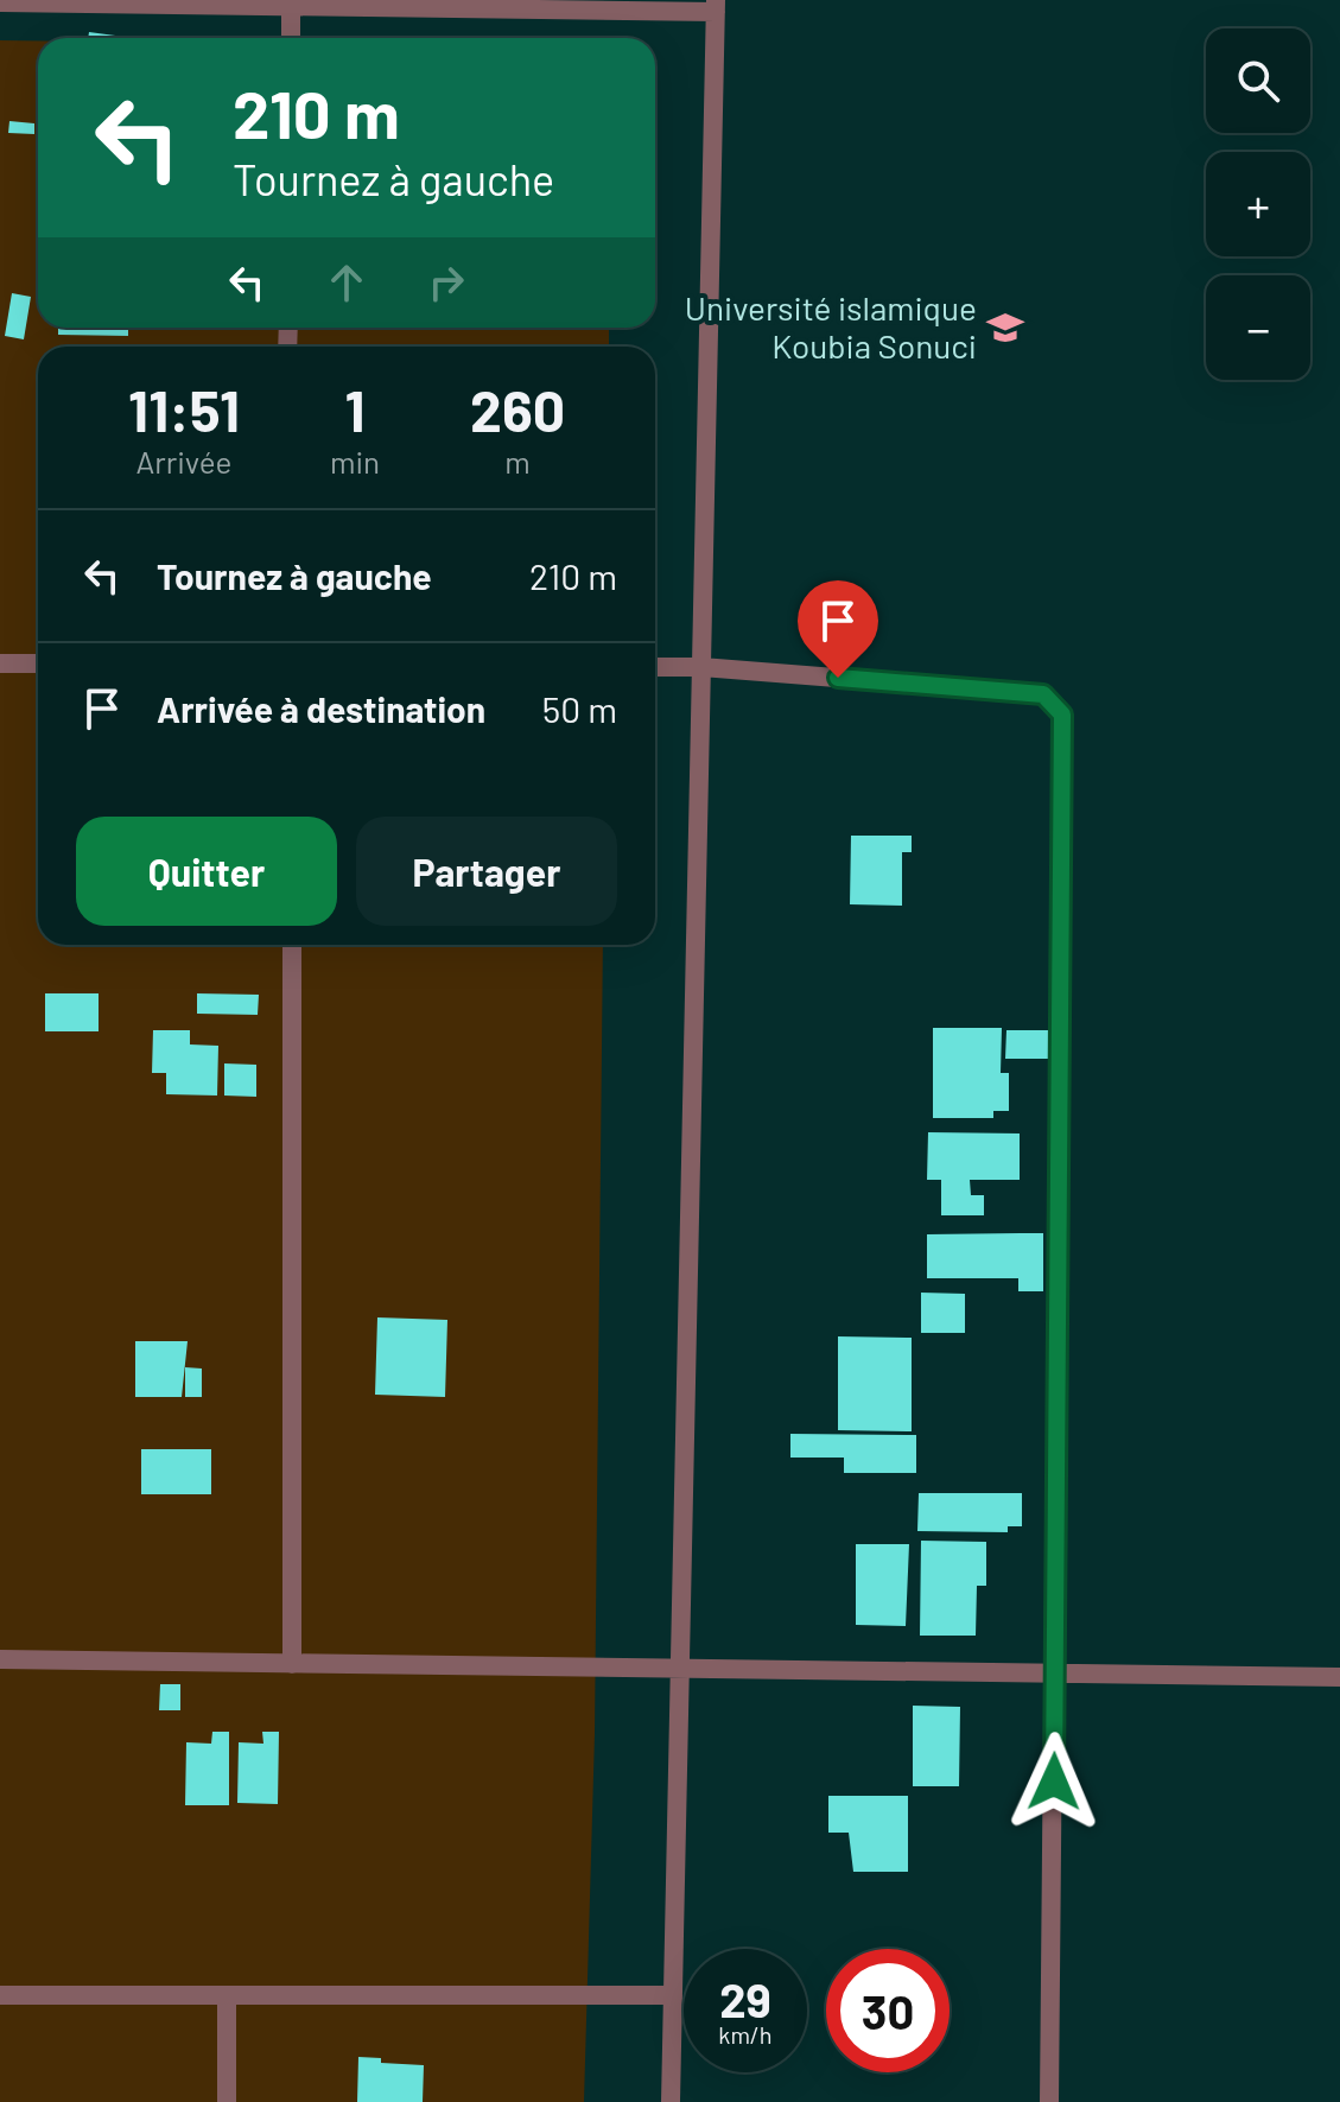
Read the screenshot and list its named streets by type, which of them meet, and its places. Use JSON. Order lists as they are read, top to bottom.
{
  "places": {
    "school or university": ["Université islamique Koubia Sonuci"]
  },
  "page": {
    "map_buttons": ["+", "−"],
    "turn": ["210 m", "Tournez à gauche"],
    "eta": [
      "11:51",
      "Arrivée",
      "1",
      "min",
      "260",
      "m"
    ],
    "list": [
      {
        "name": "Tournez à gauche",
        "value": "210 m"
      },
      {
        "name": "Arrivée à destination",
        "value": "50 m"
      }
    ],
    "buttons": ["Quitter", "Partager"],
    "speed": "29 km/h",
    "limit": "30"
  }
}
